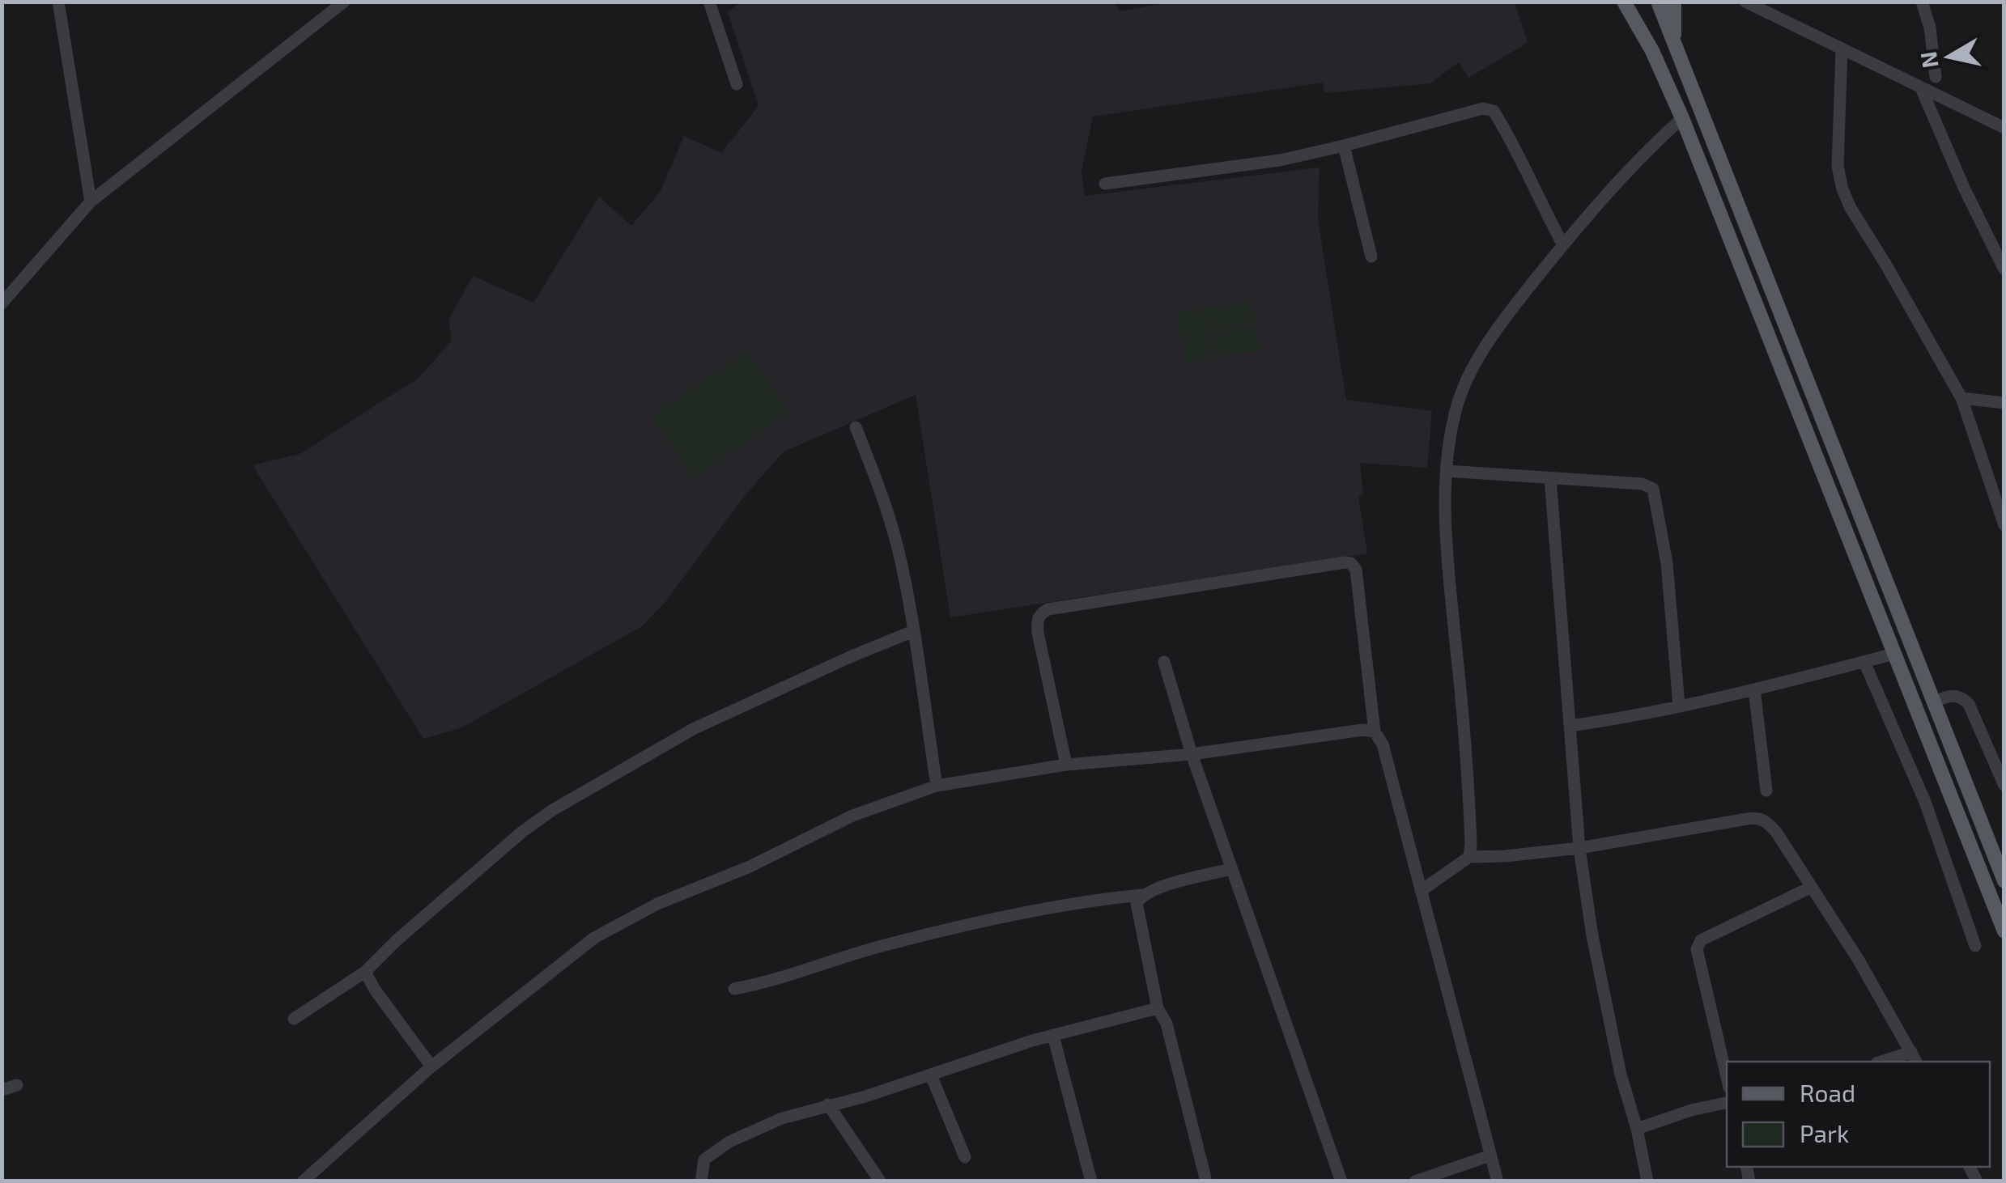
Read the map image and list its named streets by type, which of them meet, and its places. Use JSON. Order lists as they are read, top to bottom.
{
  "legend": ["Road", "Park"],
  "north": "left"
}
